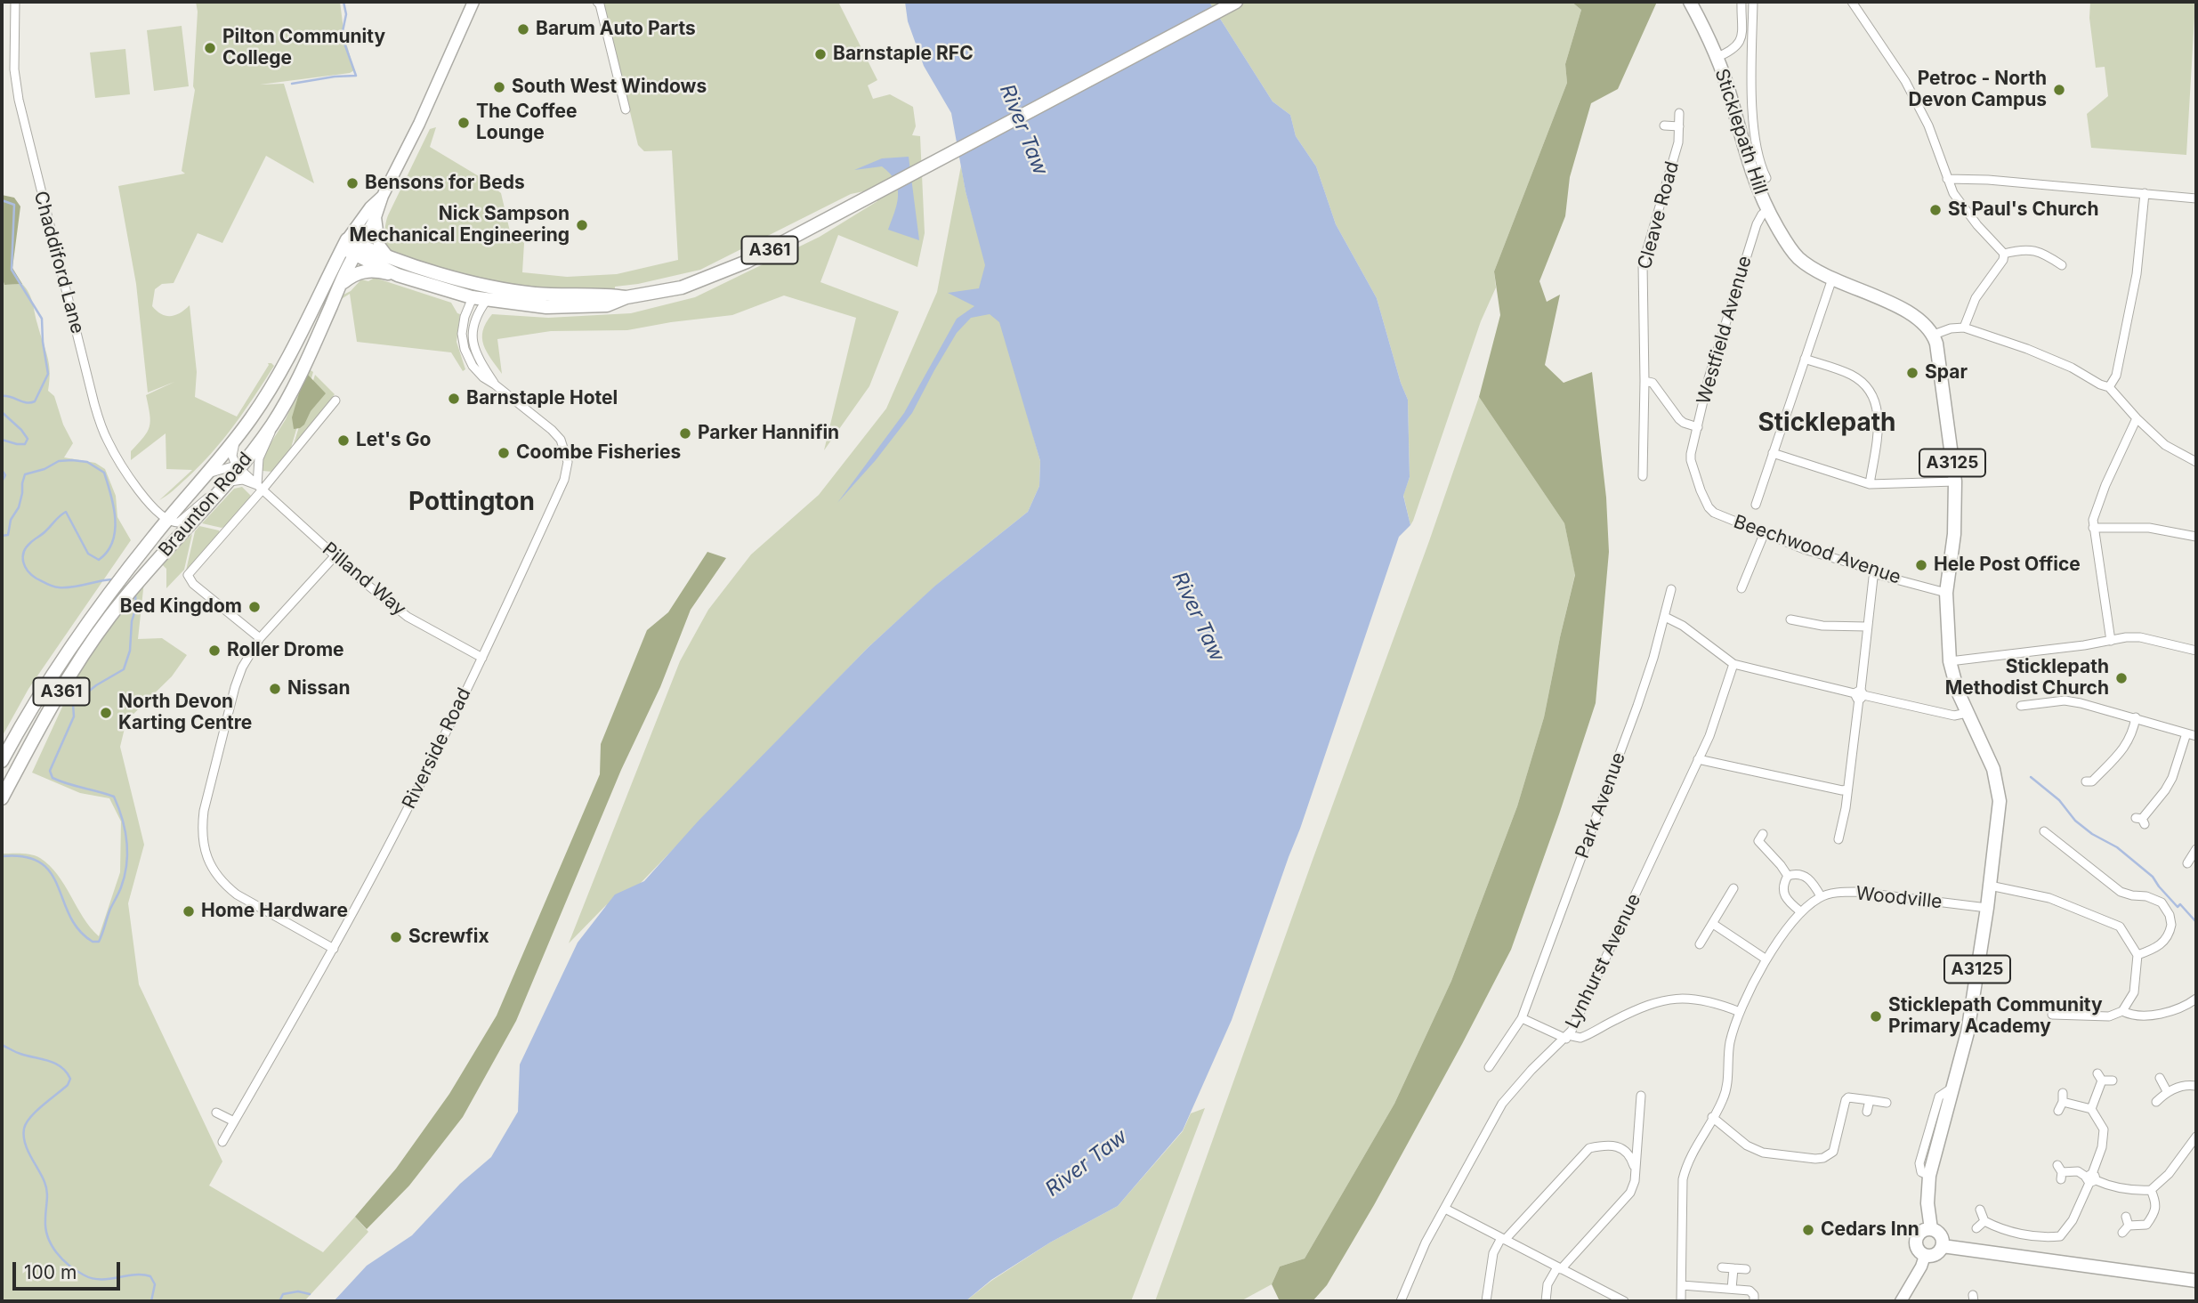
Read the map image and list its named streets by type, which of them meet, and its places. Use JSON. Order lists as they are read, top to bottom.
{
  "streets": {
    "main road": [
      "Sticklepath Hill",
      "A361",
      "A3125",
      "Braunton Road"
    ],
    "street": [
      "Cleave Road",
      "Chaddiford Lane",
      "Westfield Avenue",
      "Beechwood Avenue",
      "Pilland Way",
      "Riverside Road",
      "Park Avenue",
      "Woodville",
      "Lynhurst Avenue"
    ]
  },
  "crossings": [
    ["Sticklepath Hill", "Westfield Avenue"],
    ["Sticklepath Hill", "A3125"],
    ["A361", "Braunton Road"],
    ["A361", "Riverside Road"],
    ["Chaddiford Lane", "Braunton Road"],
    ["Westfield Avenue", "Beechwood Avenue"],
    ["A3125", "Beechwood Avenue"],
    ["A3125", "Woodville"],
    ["Braunton Road", "Pilland Way"],
    ["Pilland Way", "Riverside Road"]
  ],
  "districts": ["Sticklepath", "Pottington"],
  "water": ["River Taw"],
  "places": [
    "Barum Auto Parts",
    "Pilton Community College",
    "Barnstaple RFC",
    "South West Windows",
    "Petroc - North Devon Campus",
    "The Coffee Lounge",
    "Bensons for Beds",
    "St Paul's Church",
    "Nick Sampson Mechanical Engineering",
    "Spar",
    "Barnstaple Hotel",
    "Parker Hannifin",
    "Let's Go",
    "Coombe Fisheries",
    "Hele Post Office",
    "Bed Kingdom",
    "Roller Drome",
    "Sticklepath Methodist Church",
    "Nissan",
    "North Devon Karting Centre",
    "Home Hardware",
    "Screwfix",
    "Sticklepath Community Primary Academy",
    "Cedars Inn"
  ],
  "scale_bar": "100 m"
}
